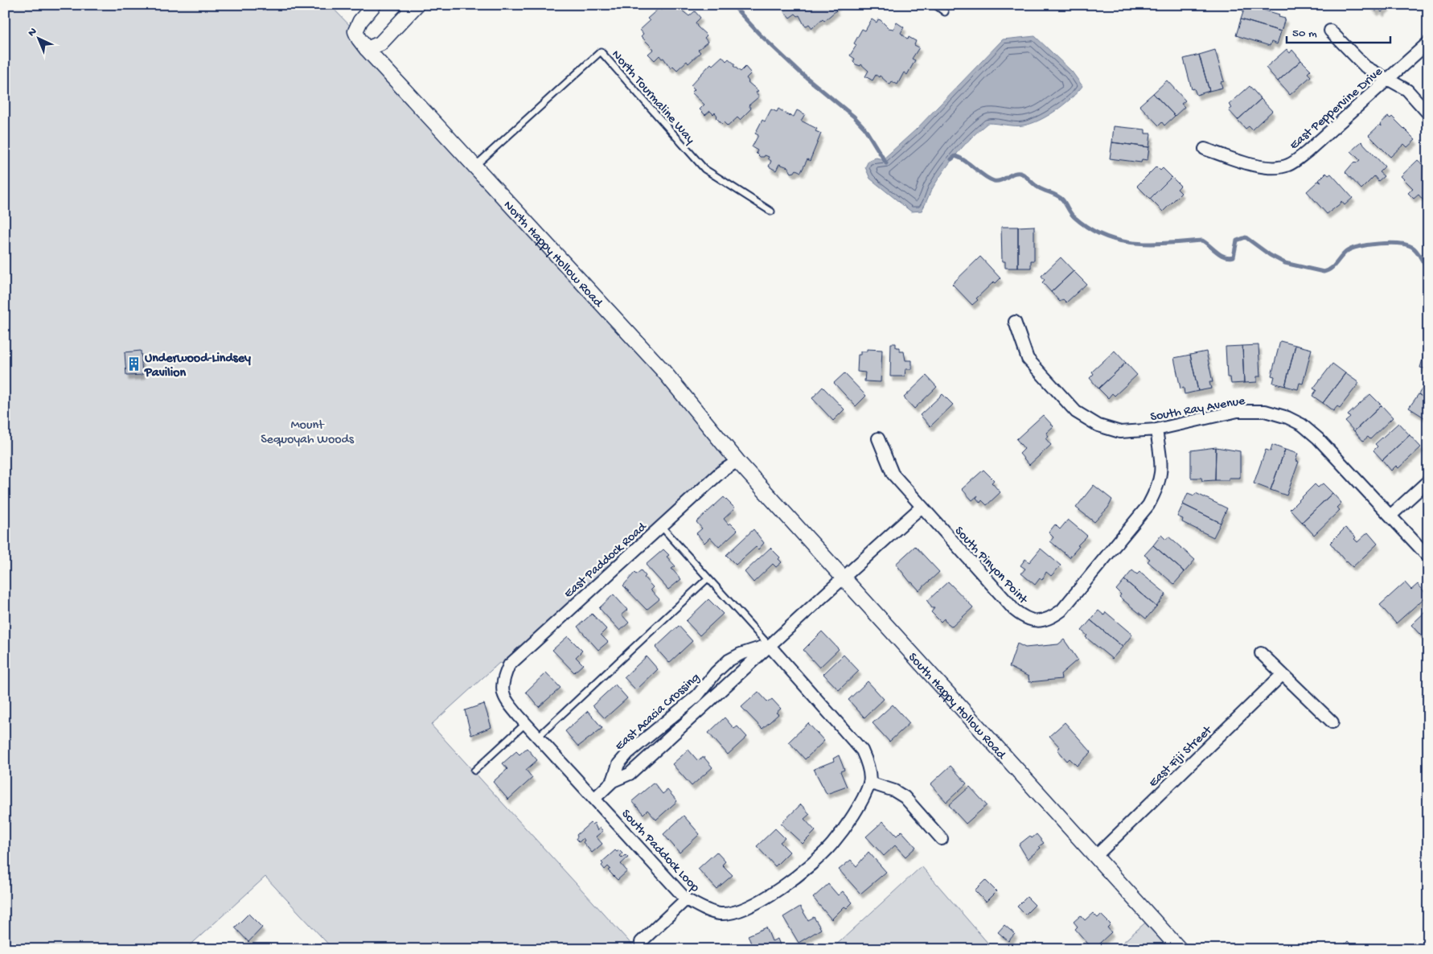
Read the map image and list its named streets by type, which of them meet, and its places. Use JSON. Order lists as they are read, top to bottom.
{
  "streets": {
    "street": [
      "East Peppervine Drive",
      "North Happy Hollow Road",
      "South Ray Avenue",
      "East Paddock Road",
      "South Pinyon Point",
      "South Happy Hollow Road",
      "East Acacia Crossing",
      "East Fiji Street",
      "South Paddock Loop"
    ],
    "lane": ["North Tourmaline Way"]
  },
  "crossings": [
    ["North Tourmaline Way", "North Happy Hollow Road"],
    ["North Happy Hollow Road", "East Paddock Road"],
    ["North Happy Hollow Road", "South Happy Hollow Road"],
    ["South Ray Avenue", "South Pinyon Point"],
    ["East Paddock Road", "South Happy Hollow Road"],
    ["East Paddock Road", "South Paddock Loop"],
    ["South Pinyon Point", "East Acacia Crossing"],
    ["South Happy Hollow Road", "East Acacia Crossing"],
    ["South Happy Hollow Road", "East Fiji Street"],
    ["East Acacia Crossing", "South Paddock Loop"]
  ],
  "parks": ["Mount Sequoyah Woods"],
  "places": {
    "building": ["Underwood-Lindsey Pavilion"]
  },
  "scale_bar": "50 m",
  "north": "top left"
}
